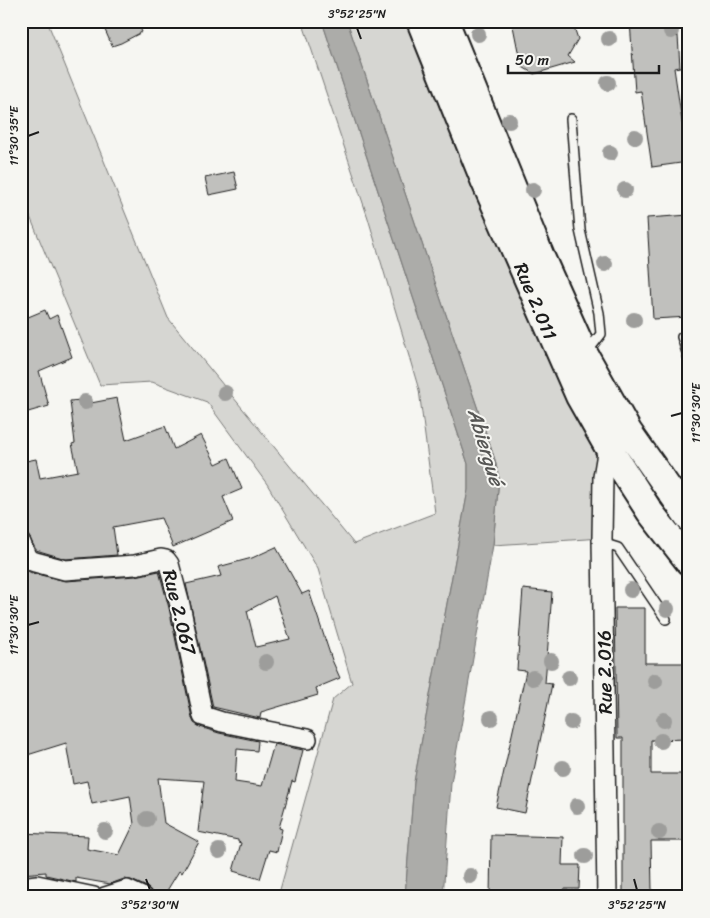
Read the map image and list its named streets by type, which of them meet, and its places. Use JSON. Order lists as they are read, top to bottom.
{
  "streets": {
    "street": ["Rue 2.011", "Rue 2.067", "Rue 2.016"]
  },
  "crossings": [
    ["Rue 2.011", "Rue 2.016"]
  ],
  "water": ["Abiergué"],
  "scale_bar": "50 m",
  "coordinates": [
    "3°52'25\"N",
    "11°30'35\"E",
    "11°30'30\"E",
    "3°52'30\"N"
  ]
}
